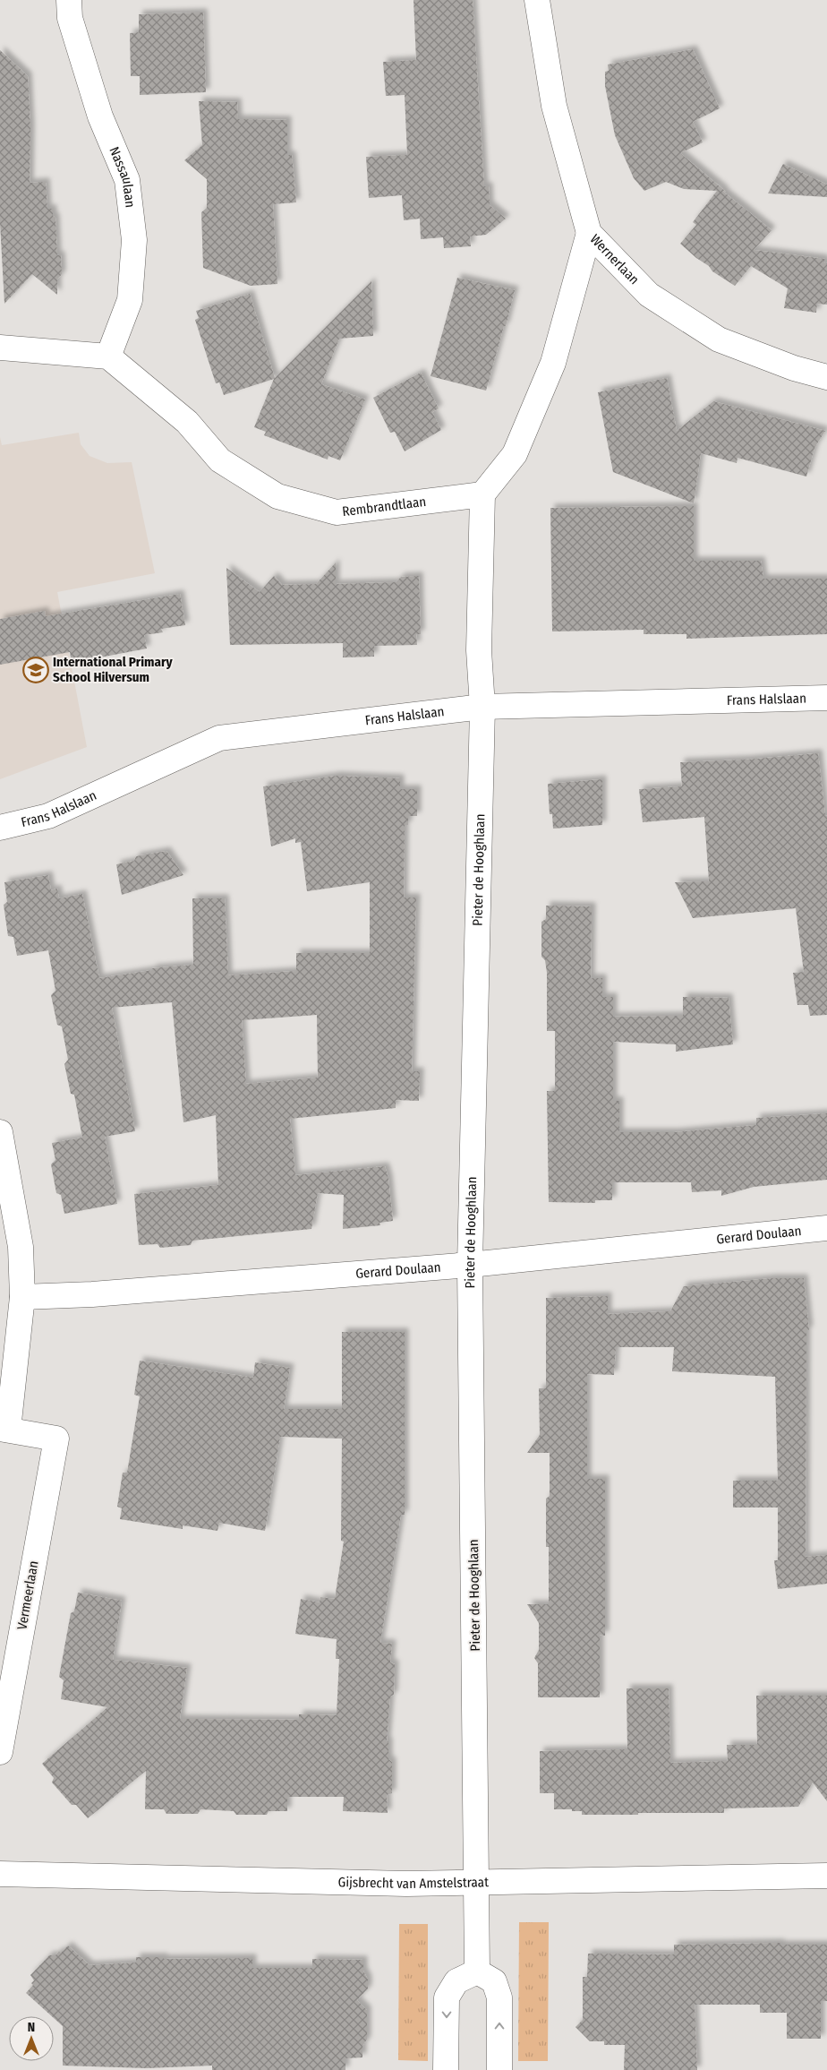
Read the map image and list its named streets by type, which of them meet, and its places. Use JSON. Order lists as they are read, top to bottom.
{
  "streets": {
    "street": [
      "Nassaulaan",
      "Wernerlaan",
      "Rembrandtlaan",
      "Frans Halslaan",
      "Pieter de Hooghlaan",
      "Gerard Doulaan",
      "Vermeerlaan",
      "Gijsbrecht van Amstelstraat"
    ]
  },
  "crossings": [
    ["Nassaulaan", "Rembrandtlaan"],
    ["Rembrandtlaan", "Pieter de Hooghlaan"],
    ["Frans Halslaan", "Pieter de Hooghlaan"],
    ["Pieter de Hooghlaan", "Gerard Doulaan"],
    ["Pieter de Hooghlaan", "Gijsbrecht van Amstelstraat"]
  ],
  "places": {
    "school or university": ["International Primary School Hilversum"]
  },
  "north": "top"
}
